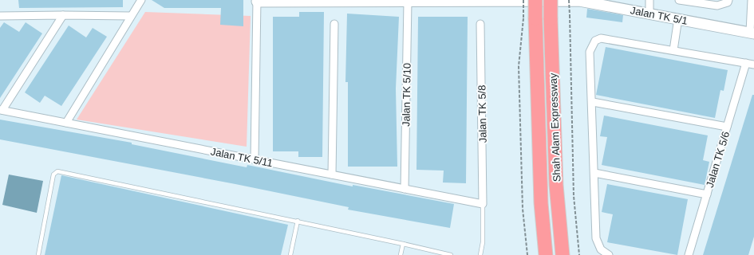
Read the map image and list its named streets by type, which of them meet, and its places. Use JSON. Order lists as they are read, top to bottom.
{
  "streets": {
    "highway": ["Shah Alam Expressway"],
    "street": [
      "Jalan TK 5/1",
      "Jalan TK 5/10",
      "Jalan TK 5/8",
      "Jalan TK 5/11",
      "Jalan TK 5/6"
    ]
  },
  "crossings": [
    ["Jalan TK 5/1", "Jalan TK 5/10"],
    ["Jalan TK 5/10", "Jalan TK 5/11"],
    ["Jalan TK 5/8", "Jalan TK 5/11"]
  ]
}
